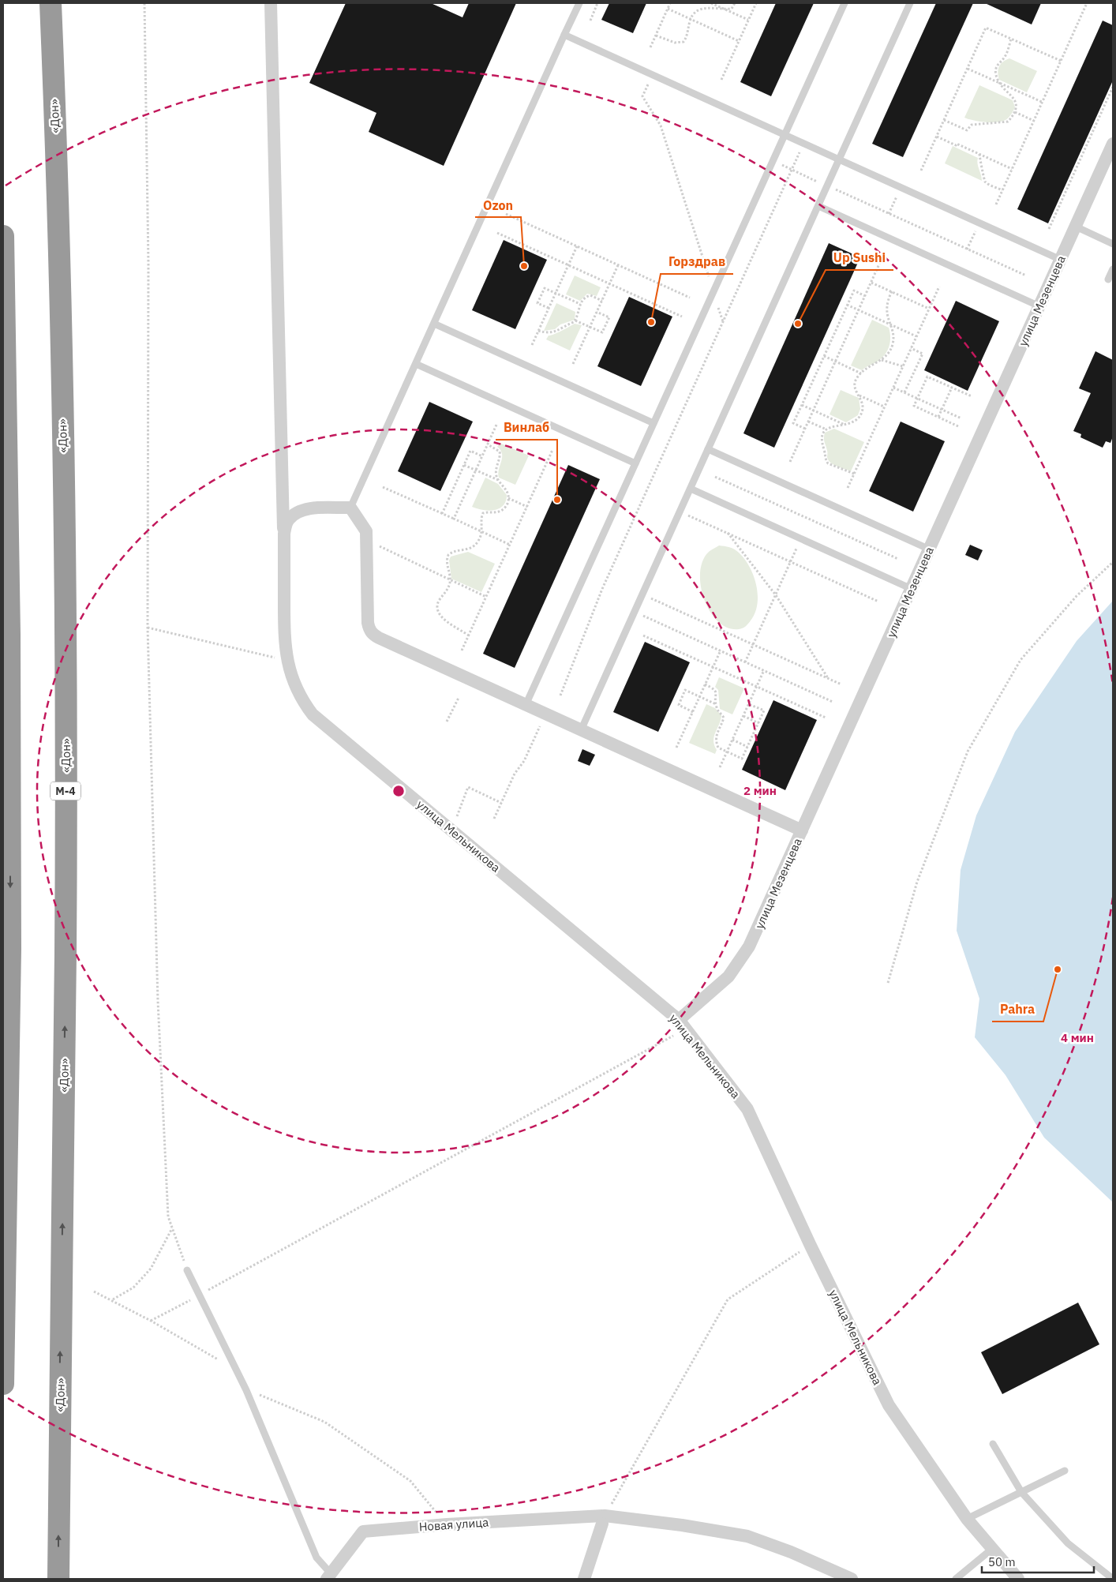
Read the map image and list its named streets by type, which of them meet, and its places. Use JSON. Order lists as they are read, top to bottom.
{
  "streets": {
    "highway": ["«Дон»", "М-4"],
    "street": ["улица Мезенцева", "улица Мельникова", "Новая улица"]
  },
  "crossings": [
    ["улица Мезенцева", "улица Мельникова"]
  ],
  "places": [
    "Ozon",
    "Горздрав",
    "Up Sushi",
    "Винлаб",
    "Pahra"
  ],
  "scale_bar": "50 m",
  "rings": ["2 мин", "4 мин"]
}
